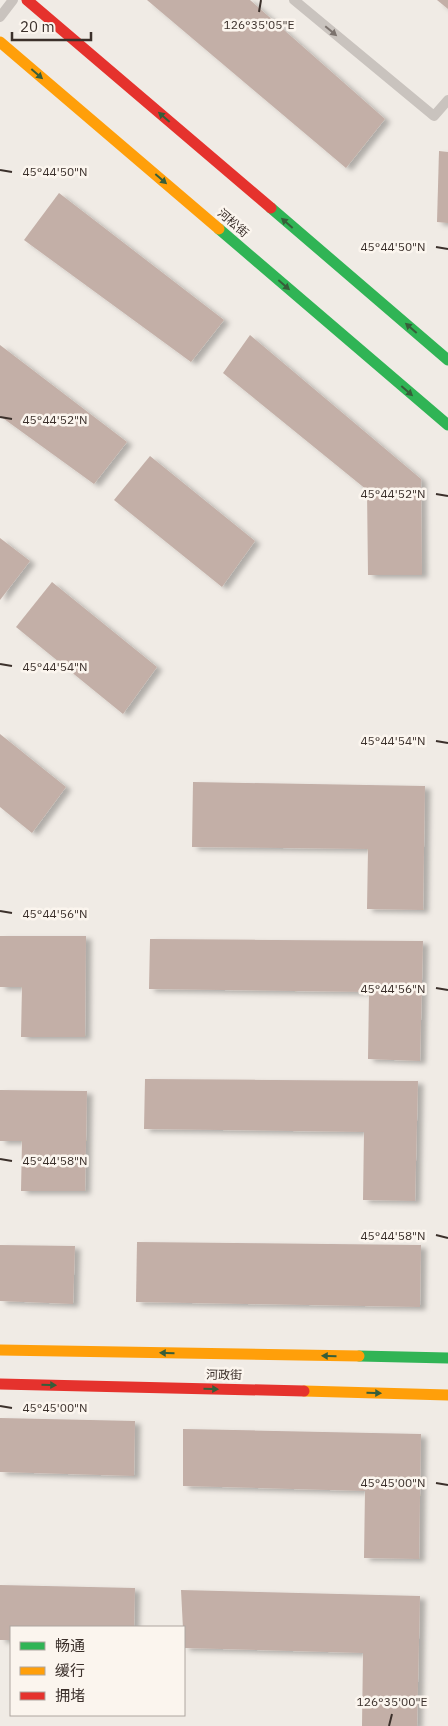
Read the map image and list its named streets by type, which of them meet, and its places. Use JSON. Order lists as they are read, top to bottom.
{
  "streets": {
    "main road": ["河松街", "河政街"]
  },
  "legend": ["畅通", "缓行", "拥堵"],
  "scale_bar": "20 m",
  "coordinates": [
    "126°35'05\"E",
    "45°44'50\"N",
    "45°44'52\"N",
    "45°44'54\"N",
    "45°44'56\"N",
    "45°44'58\"N",
    "45°45'00\"N",
    "126°35'00\"E"
  ]
}
